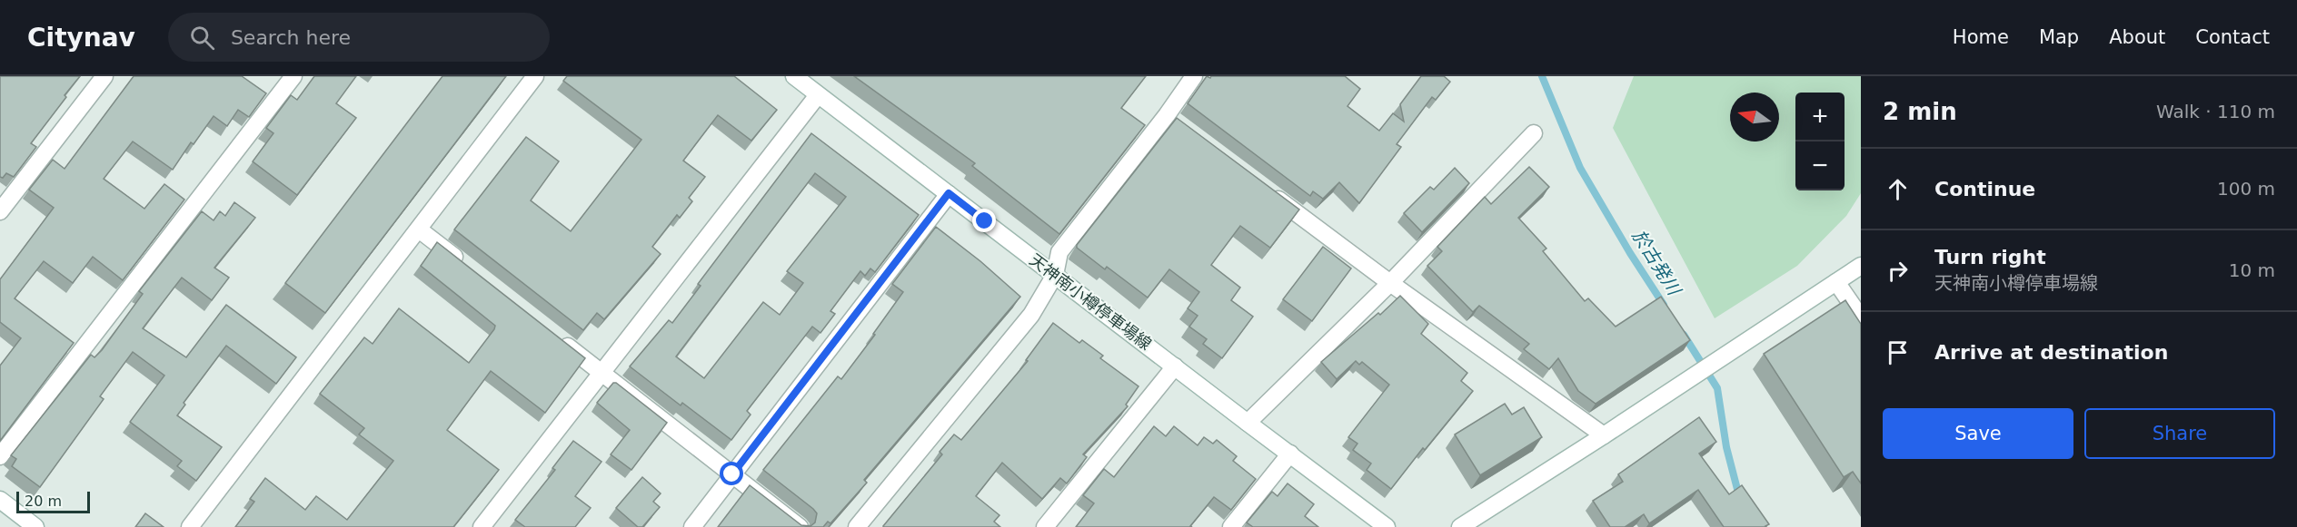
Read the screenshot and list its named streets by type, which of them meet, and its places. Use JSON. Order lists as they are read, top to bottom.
{
  "streets": {
    "street": ["天神南小樽停車場線"]
  },
  "water": ["於古発川"],
  "scale_bar": "20 m",
  "north": "left",
  "page": {
    "header": "Citynav",
    "search": "Search here",
    "nav": [
      "Home",
      "Map",
      "About",
      "Contact"
    ],
    "heading": ["2 min", "Walk · 110 m"],
    "map_buttons": ["+", "−"],
    "list": [
      ["Continue", "100 m"],
      ["Turn right", "天神南小樽停車場線", "10 m"],
      "Arrive at destination"
    ],
    "buttons": ["Save", "Share"],
    "scale": "20 m"
  }
}
